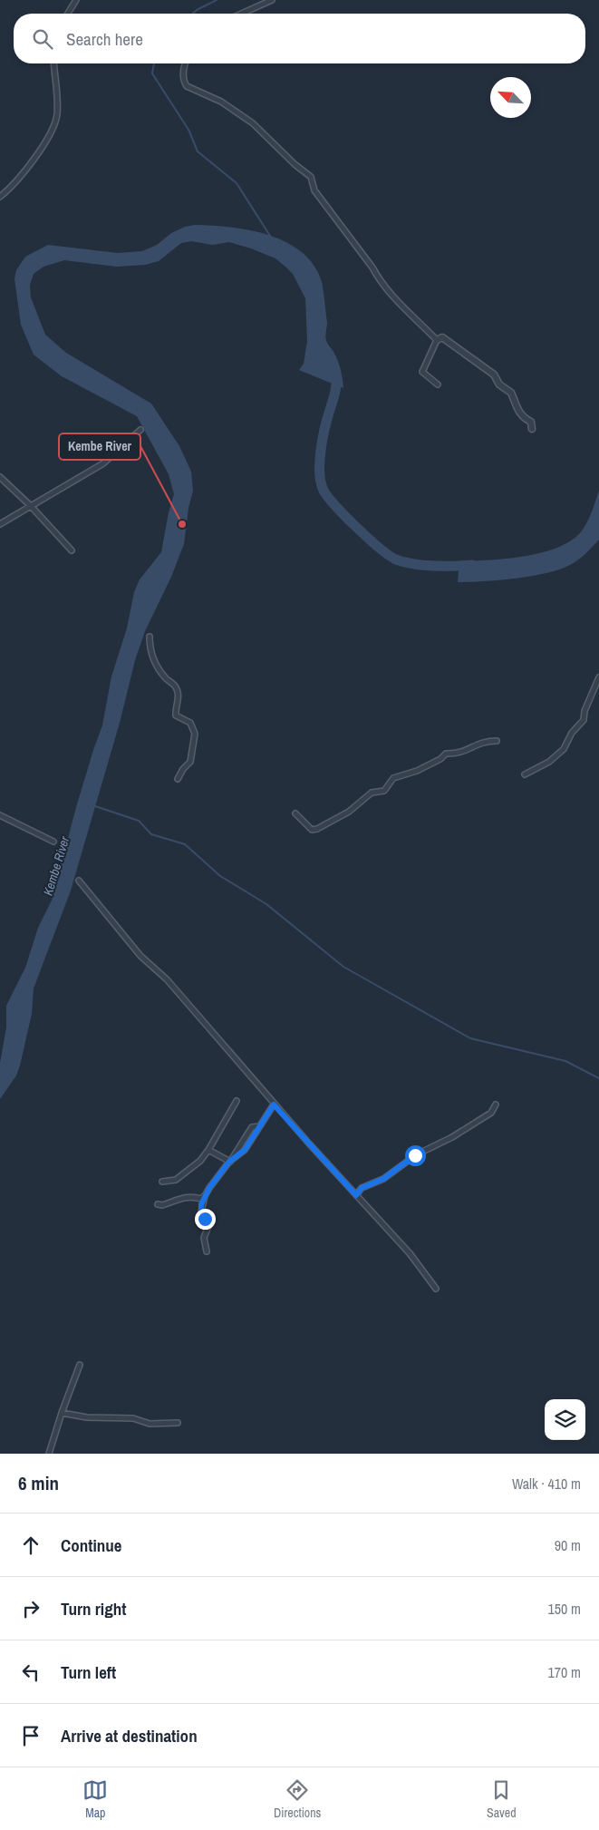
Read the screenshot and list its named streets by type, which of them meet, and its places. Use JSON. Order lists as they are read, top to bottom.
{
  "water": ["Kembe River"],
  "places": ["Kembe River"],
  "north": "top left",
  "page": {
    "search": "Search here",
    "heading": ["6 min", "Walk · 410 m"],
    "list": [
      ["Continue", "90 m"],
      ["Turn right", "150 m"],
      ["Turn left", "170 m"],
      "Arrive at destination"
    ],
    "nav": ["Map", "Directions", "Saved"]
  }
}
